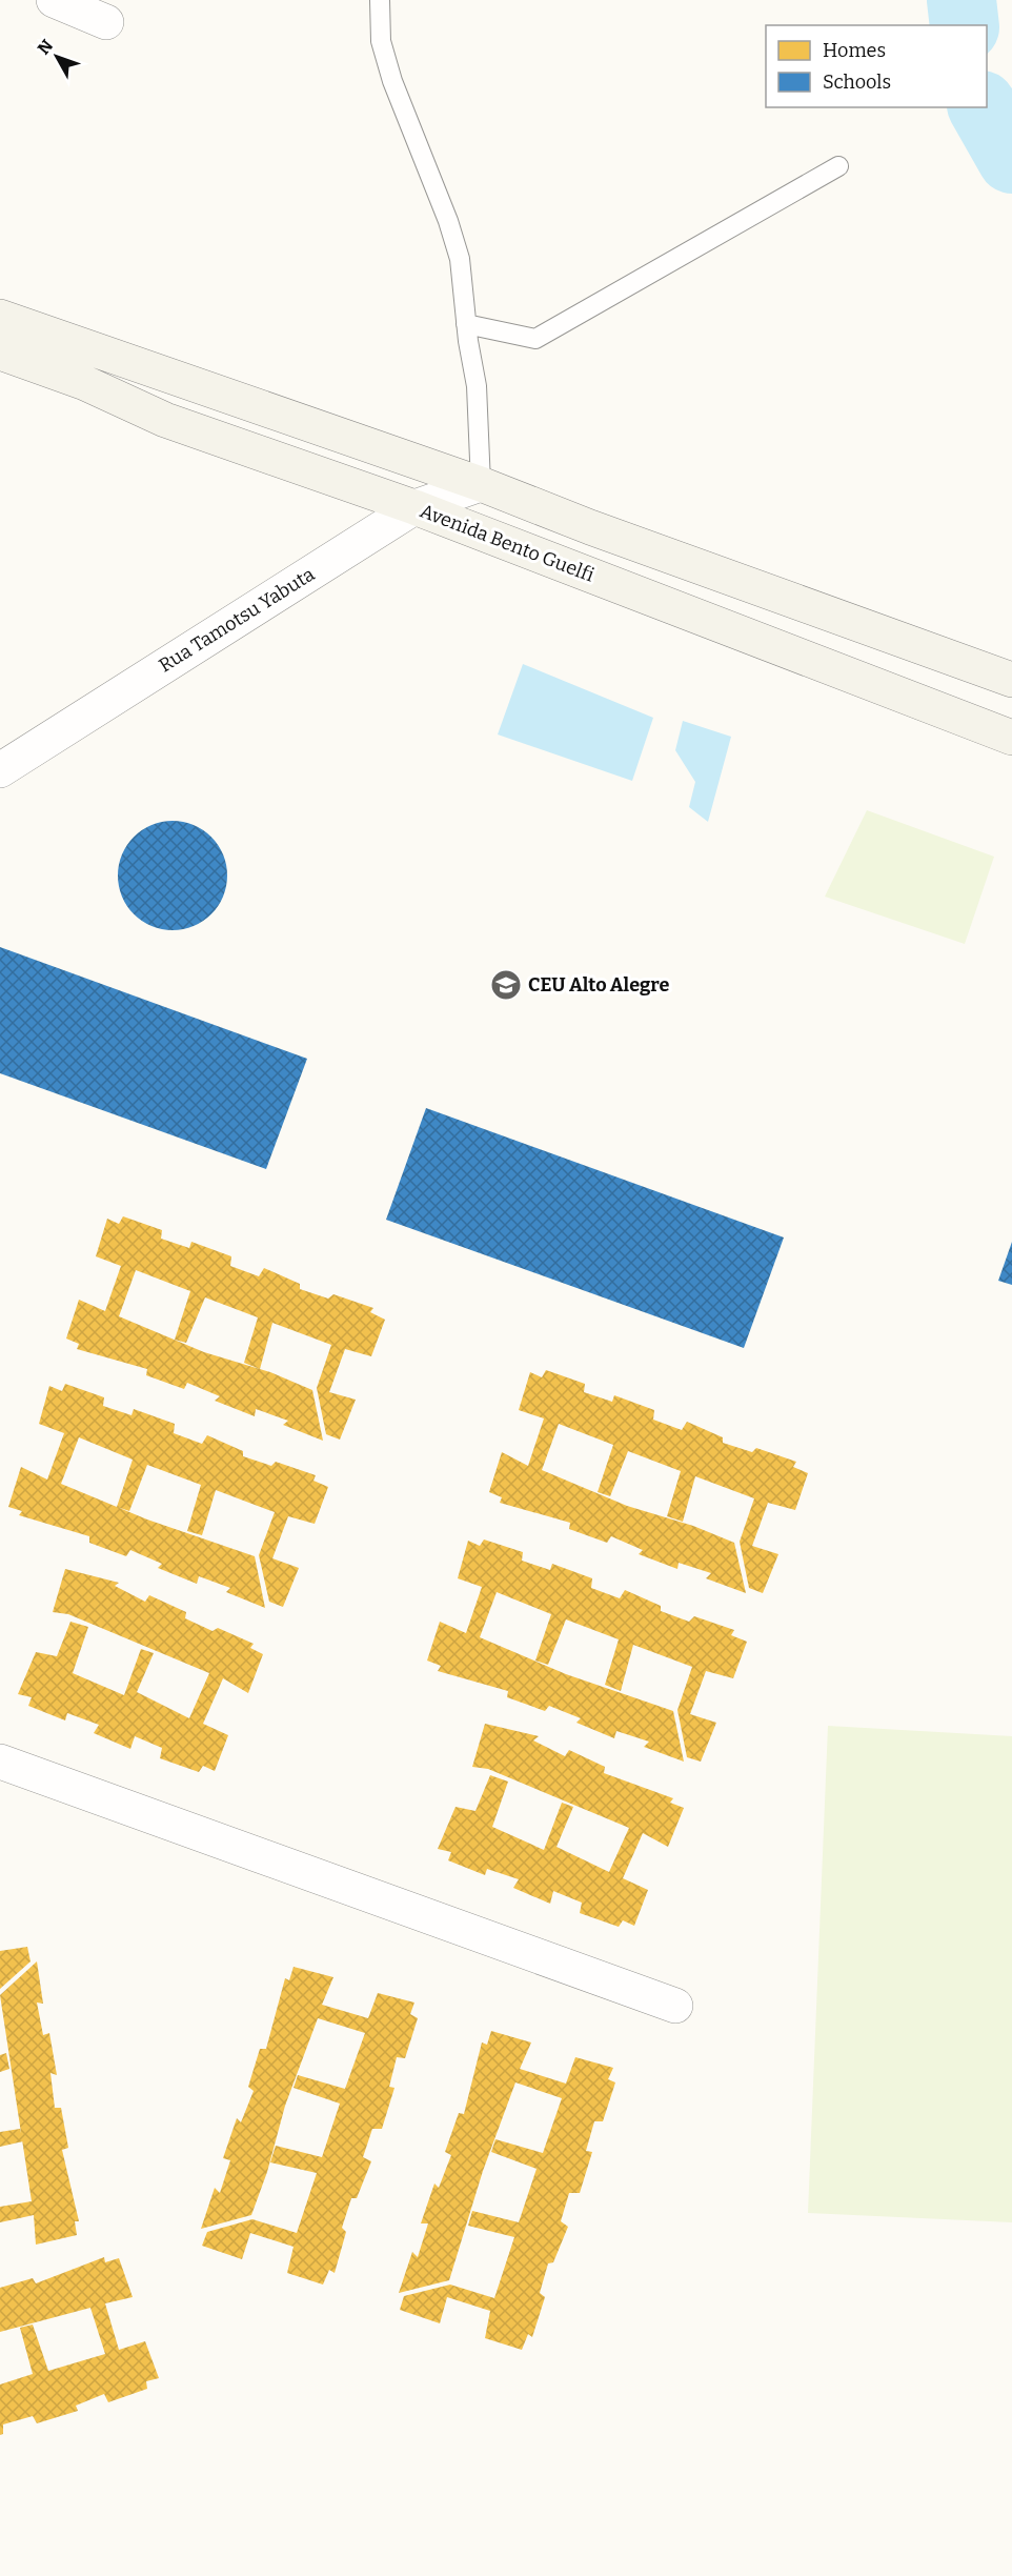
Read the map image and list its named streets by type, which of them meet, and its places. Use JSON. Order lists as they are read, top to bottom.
{
  "streets": {
    "main road": ["Avenida Bento Guelfi"],
    "street": ["Rua Tamotsu Yabuta"]
  },
  "crossings": [
    ["Avenida Bento Guelfi", "Rua Tamotsu Yabuta"]
  ],
  "places": {
    "school or university": ["CEU Alto Alegre"]
  },
  "legend": ["Homes", "Schools"],
  "north": "top left"
}
